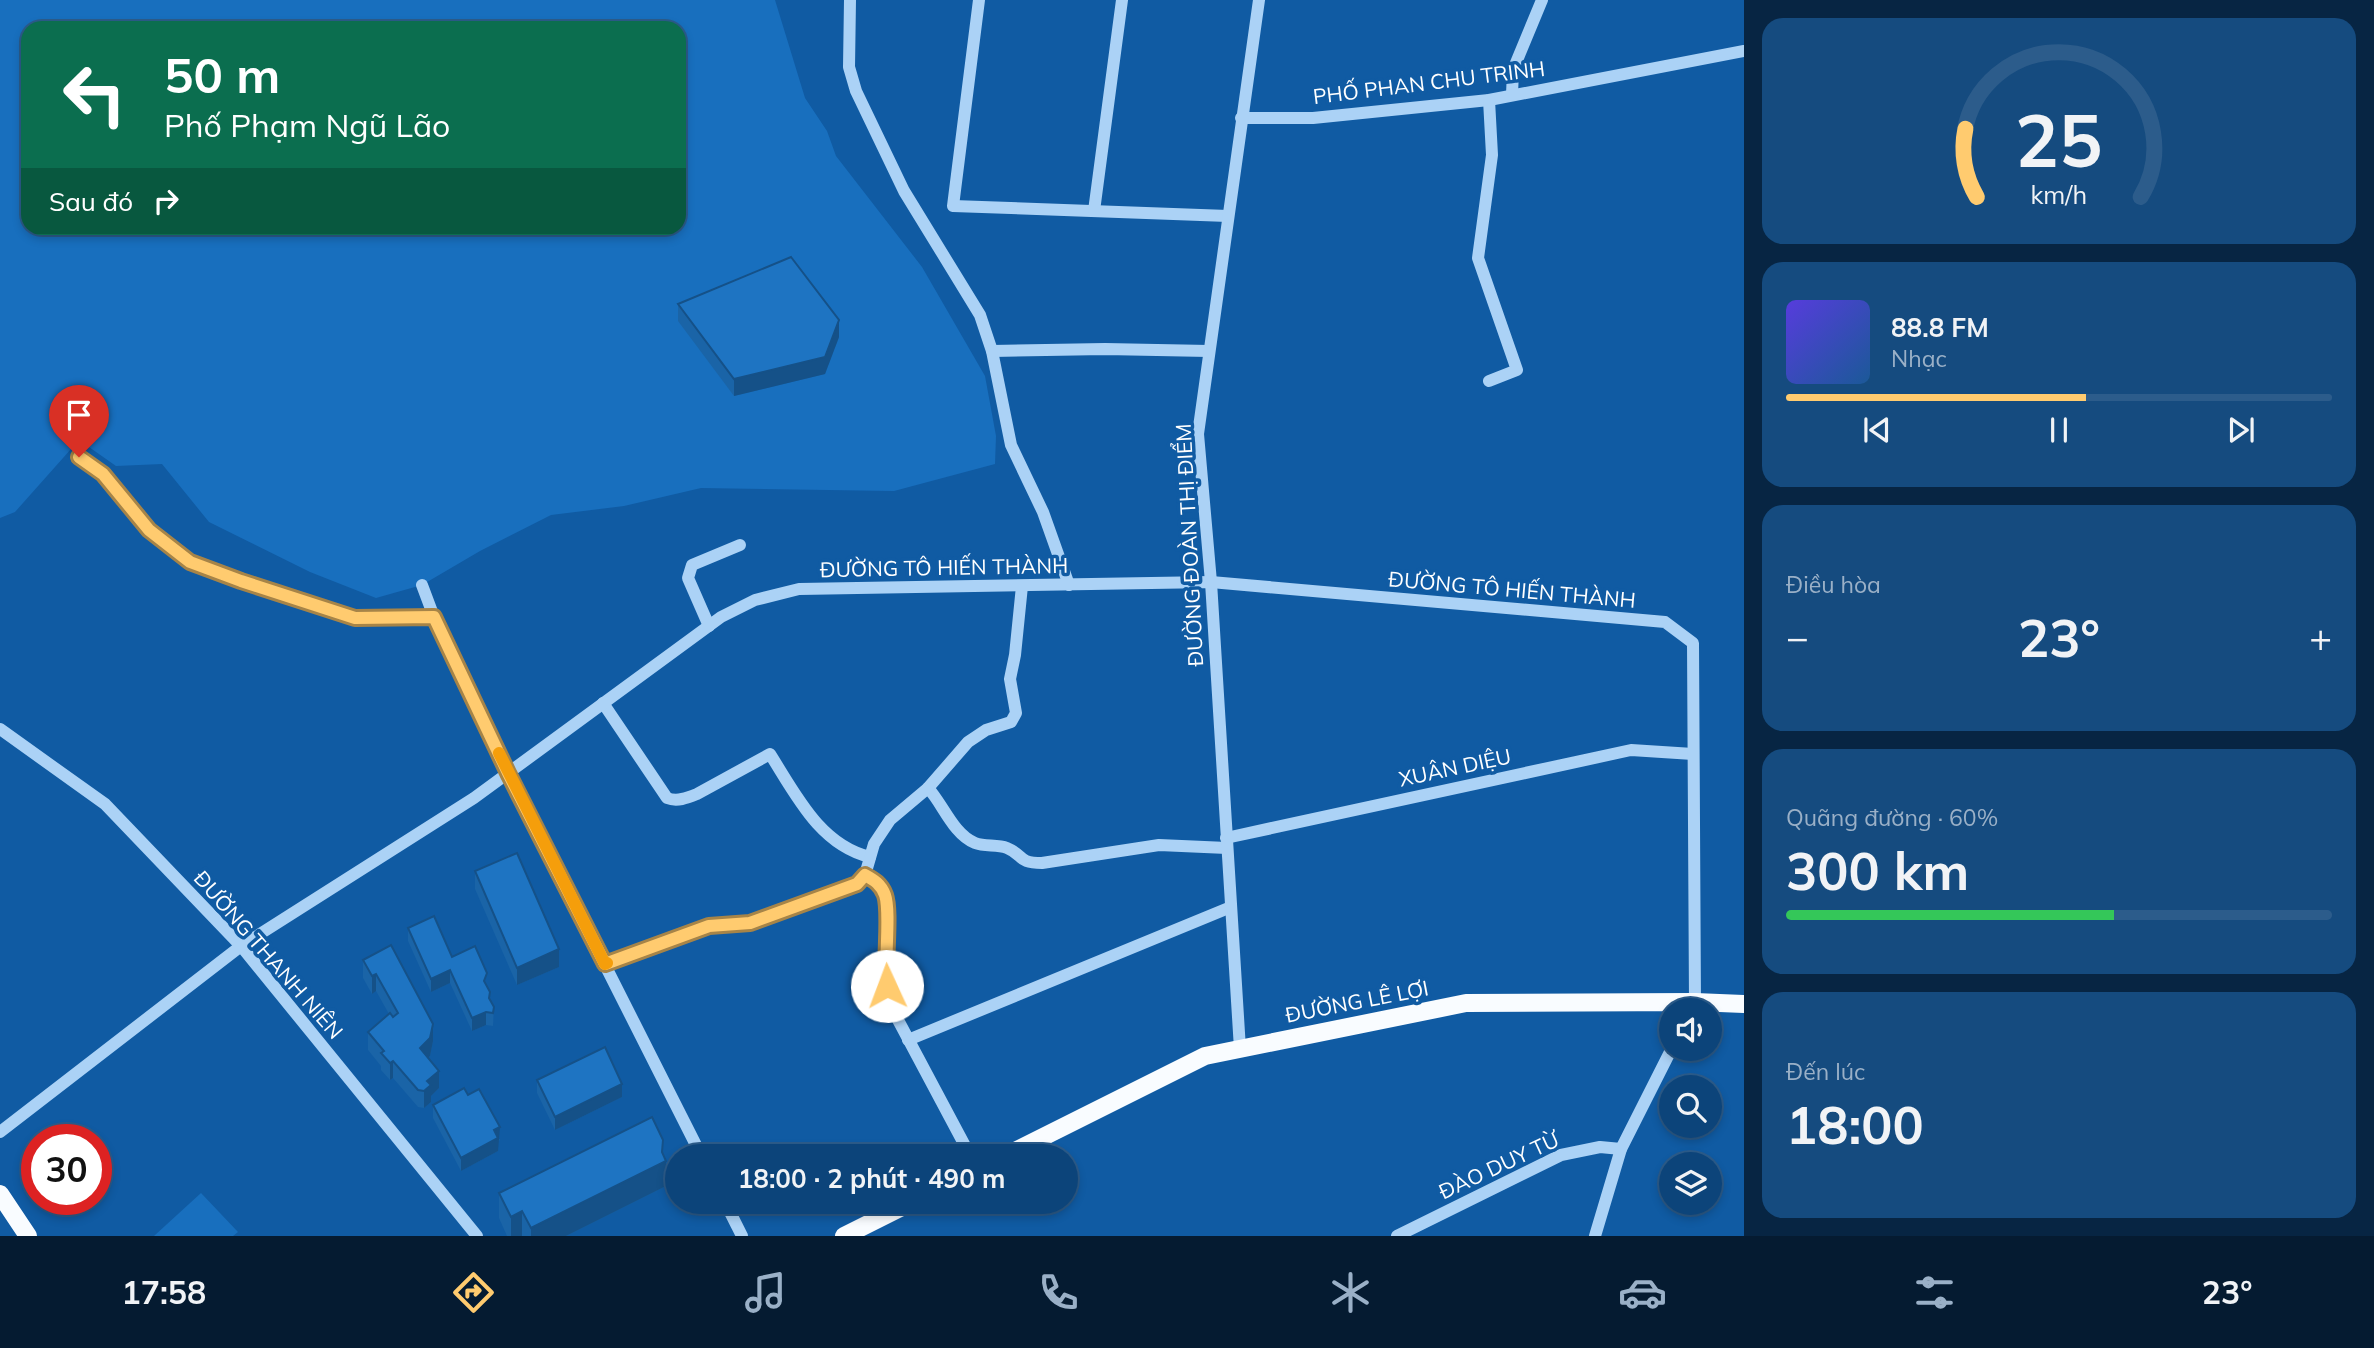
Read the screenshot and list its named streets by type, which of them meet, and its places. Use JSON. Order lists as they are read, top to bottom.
{
  "streets": {
    "main road": ["ĐƯỜNG LÊ LỢI"],
    "street": [
      "PHỐ PHAN CHU TRINH",
      "ĐƯỜNG ĐOÀN THỊ ĐIỂM",
      "ĐƯỜNG TÔ HIẾN THÀNH",
      "XUÂN DIỆU",
      "ĐƯỜNG THANH NIÊN",
      "ĐÀO DUY TỪ"
    ]
  },
  "crossings": [
    ["PHỐ PHAN CHU TRINH", "ĐƯỜNG ĐOÀN THỊ ĐIỂM"],
    ["ĐƯỜNG ĐOÀN THỊ ĐIỂM", "ĐƯỜNG TÔ HIẾN THÀNH"],
    ["ĐƯỜNG ĐOÀN THỊ ĐIỂM", "XUÂN DIỆU"],
    ["ĐƯỜNG ĐOÀN THỊ ĐIỂM", "ĐƯỜNG LÊ LỢI"],
    ["ĐƯỜNG TÔ HIẾN THÀNH", "XUÂN DIỆU"],
    ["ĐƯỜNG TÔ HIẾN THÀNH", "ĐƯỜNG THANH NIÊN"]
  ],
  "page": {
    "turn": ["50 m", "Phố Phạm Ngũ Lão"],
    "then": "Sau đó",
    "song": ["88.8 FM", "Nhạc"],
    "tile": [
      "Điều hòa",
      ["Quãng đường · 60%", "300 km"],
      ["Đến lúc", "18:00"]
    ],
    "heat": ["−", "23°", "+"],
    "limit": "30",
    "trip": "18:00 · 2 phút · 490 m",
    "tabs": ["17:58", "23°"],
    "gauge": ["25", "km/h"]
  }
}
